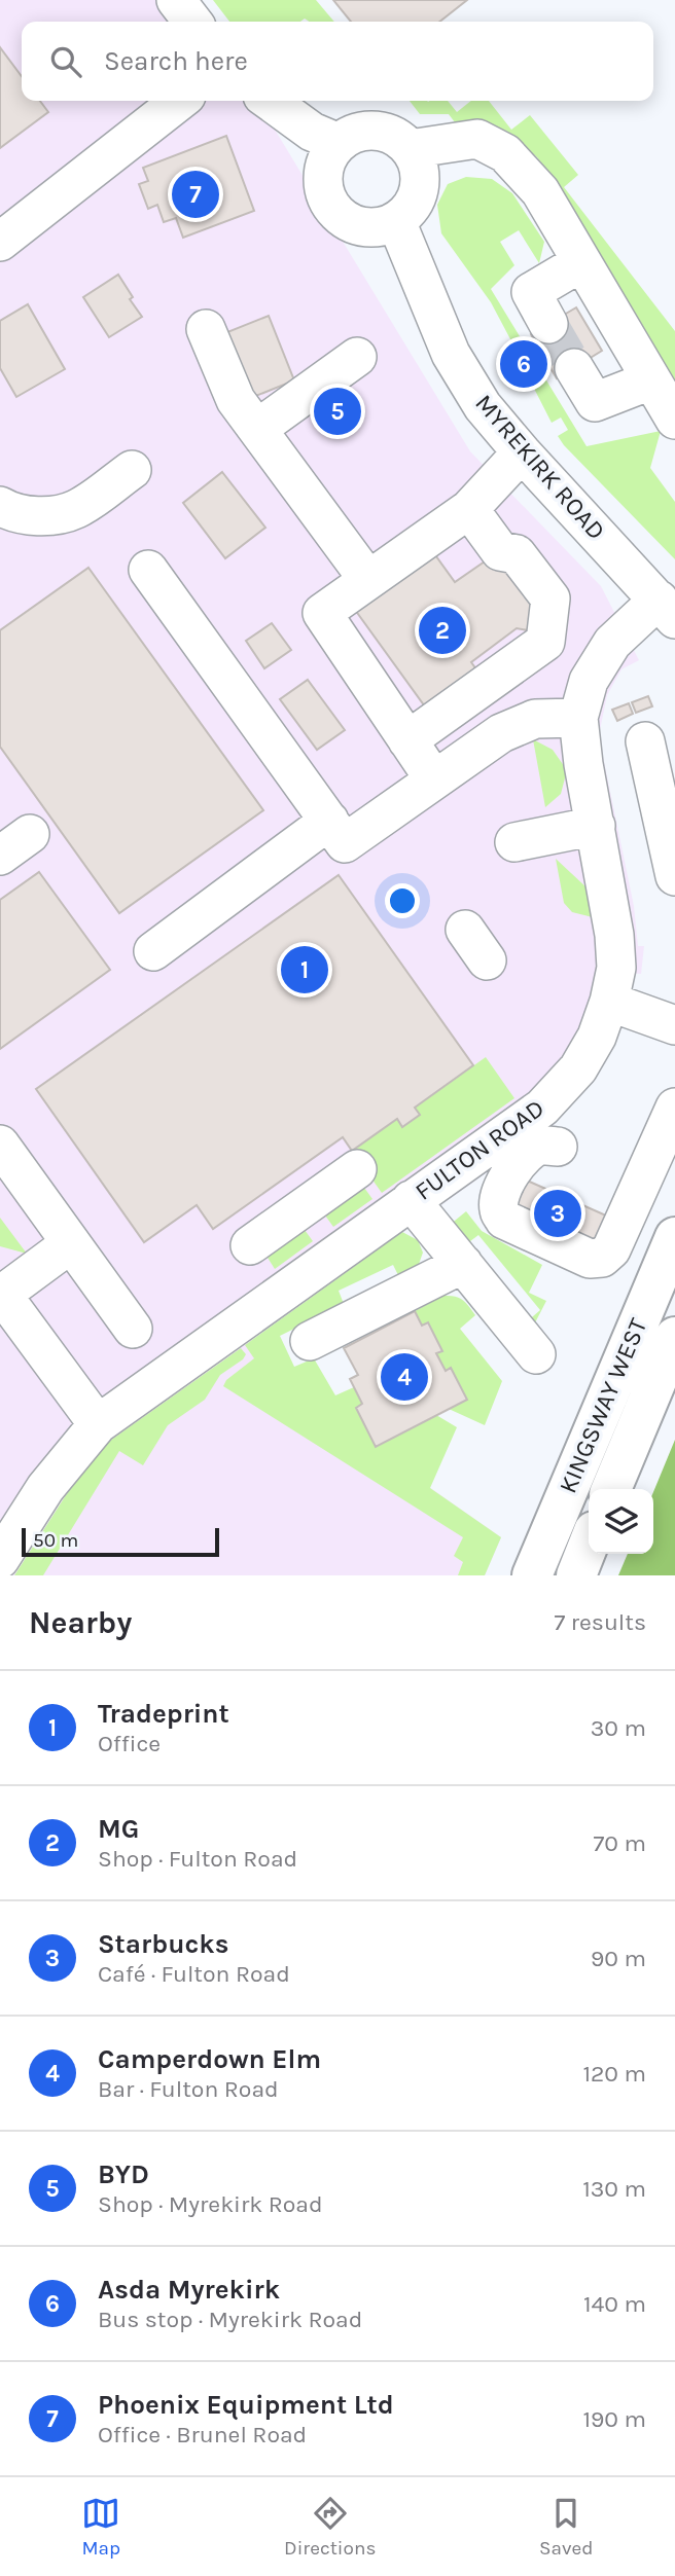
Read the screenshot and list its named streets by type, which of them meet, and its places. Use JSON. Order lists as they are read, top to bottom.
{
  "streets": {
    "highway": ["KINGSWAY WEST"],
    "street": ["MYREKIRK ROAD", "FULTON ROAD"]
  },
  "crossings": [
    ["MYREKIRK ROAD", "FULTON ROAD"]
  ],
  "scale_bar": "50 m",
  "page": {
    "search": "Search here",
    "pins": [
      "7",
      "6",
      "5",
      "2",
      "1",
      "3",
      "4"
    ],
    "scale": "50 m",
    "heading": ["Nearby", "7 results"],
    "list": [
      {
        "mark": "1",
        "name": "Tradeprint",
        "note": "Office",
        "value": "30 m"
      },
      {
        "mark": "2",
        "name": "MG",
        "note": "Shop · Fulton Road",
        "value": "70 m"
      },
      {
        "mark": "3",
        "name": "Starbucks",
        "note": "Café · Fulton Road",
        "value": "90 m"
      },
      {
        "mark": "4",
        "name": "Camperdown Elm",
        "note": "Bar · Fulton Road",
        "value": "120 m"
      },
      {
        "mark": "5",
        "name": "BYD",
        "note": "Shop · Myrekirk Road",
        "value": "130 m"
      },
      {
        "mark": "6",
        "name": "Asda Myrekirk",
        "note": "Bus stop · Myrekirk Road",
        "value": "140 m"
      },
      {
        "mark": "7",
        "name": "Phoenix Equipment Ltd",
        "note": "Office · Brunel Road",
        "value": "190 m"
      }
    ],
    "nav": ["Map", "Directions", "Saved"]
  }
}
